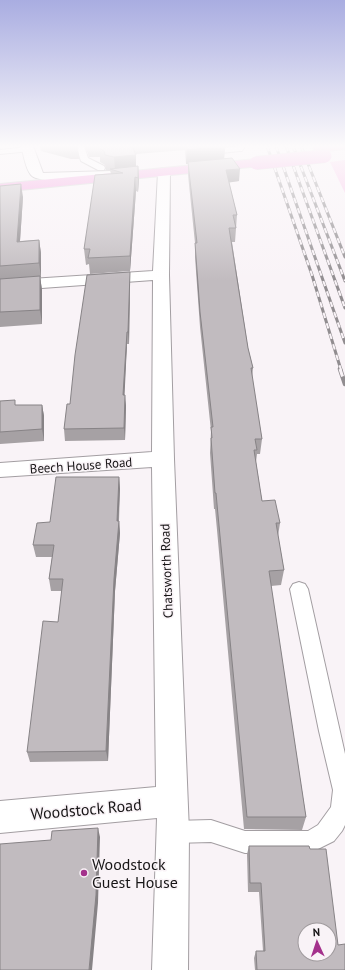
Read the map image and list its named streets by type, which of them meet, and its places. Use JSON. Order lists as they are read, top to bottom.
{
  "streets": {
    "street": ["Beech House Road", "Chatsworth Road", "Woodstock Road"]
  },
  "crossings": [
    ["Beech House Road", "Chatsworth Road"],
    ["Chatsworth Road", "Woodstock Road"]
  ],
  "places": ["Woodstock Guest House"],
  "north": "top"
}
